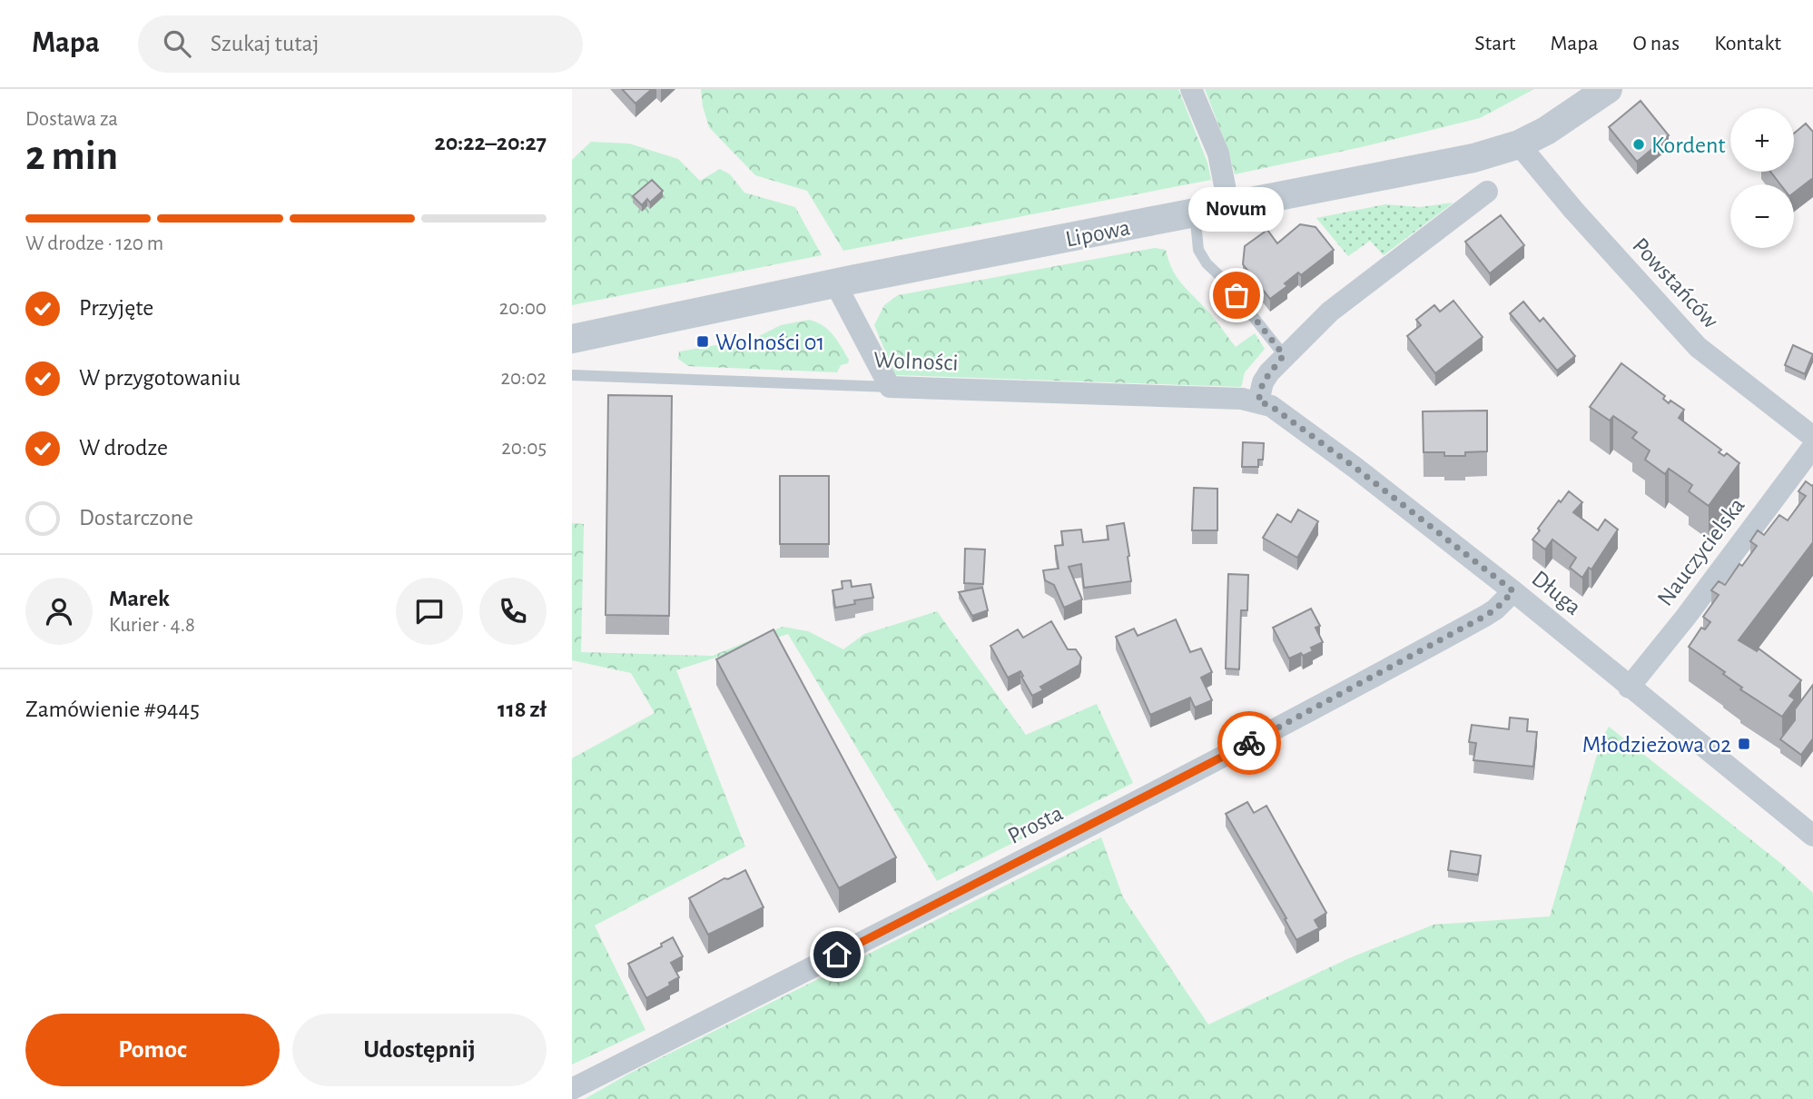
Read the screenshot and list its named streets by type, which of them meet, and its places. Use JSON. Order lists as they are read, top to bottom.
{
  "streets": {
    "street": [
      "Lipowa",
      "Powstańców",
      "Wolności",
      "Nauczycielska",
      "Długa",
      "Prosta"
    ]
  },
  "crossings": [
    ["Lipowa", "Powstańców"],
    ["Wolności", "Długa"],
    ["Nauczycielska", "Długa"],
    ["Długa", "Prosta"]
  ],
  "places": {
    "other": ["Kordent", "Novum"],
    "transit": ["Wolności 01", "Młodzieżowa 02"]
  },
  "page": {
    "header": "Mapa",
    "search": "Szukaj tutaj",
    "nav": [
      "Start",
      "Mapa",
      "O nas",
      "Kontakt"
    ],
    "heading": ["2 min", "Dostawa za", "20:22–20:27"],
    "panel": [
      "Marek",
      "Kurier · 4.8",
      "Zamówienie #9445",
      "118 zł"
    ],
    "map_buttons": ["+", "−"],
    "bubble": "Novum",
    "bar": "W drodze · 120 m",
    "list": [
      ["Przyjęte", "20:00"],
      ["W przygotowaniu", "20:02"],
      ["W drodze", "20:05"],
      "Dostarczone"
    ],
    "buttons": ["Pomoc", "Udostępnij"]
  }
}
